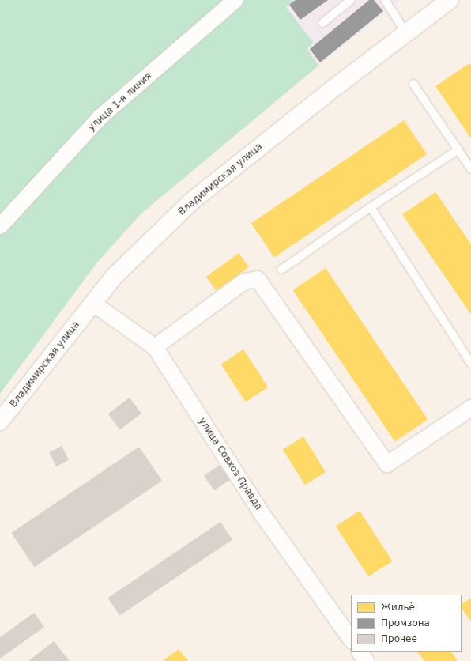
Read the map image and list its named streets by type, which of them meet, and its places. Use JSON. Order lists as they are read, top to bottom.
{
  "streets": {
    "street": ["улица 1-я линия", "Владимирская улица", "улица Совхоз Правда"]
  },
  "crossings": [
    ["Владимирская улица", "улица Совхоз Правда"]
  ],
  "legend": ["Жильё", "Промзона", "Прочее"]
}
